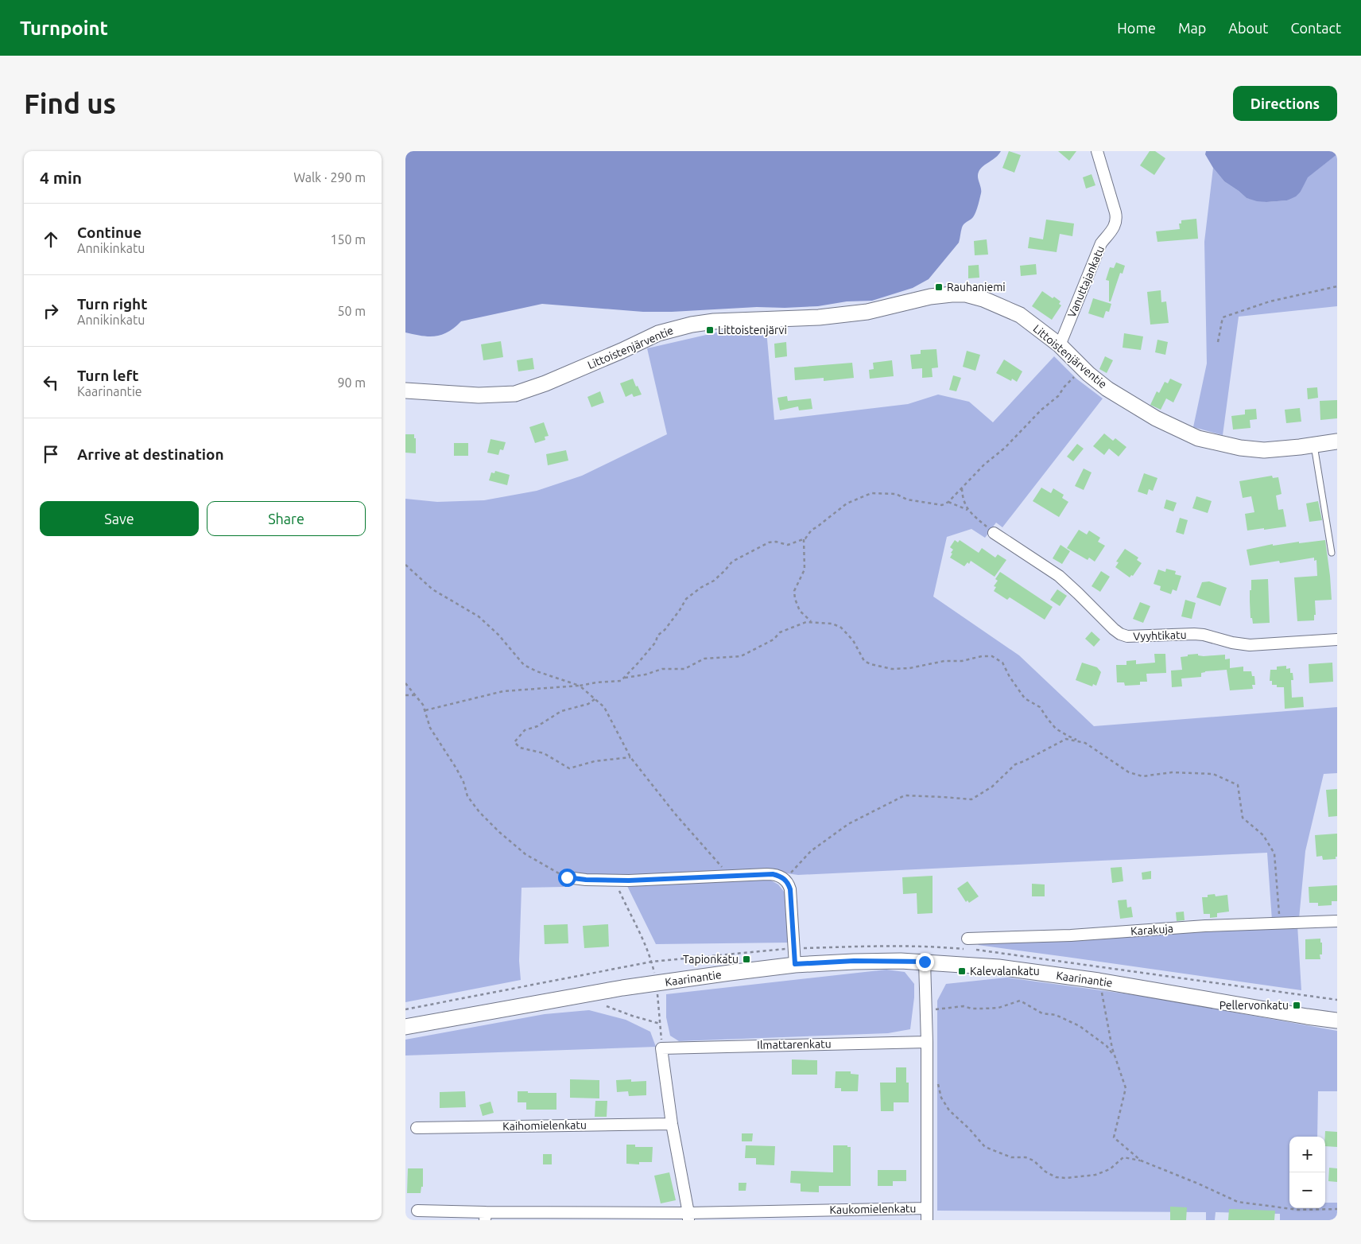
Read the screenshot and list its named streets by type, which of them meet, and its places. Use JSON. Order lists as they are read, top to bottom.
{
  "streets": {
    "street": [
      "Vanuttajankatu",
      "Littoistenjärventie",
      "Vyyhtikatu",
      "Karakuja",
      "Kaarinantie",
      "Ilmattarenkatu",
      "Kaihomielenkatu",
      "Kaukomielenkatu"
    ]
  },
  "crossings": [
    ["Vanuttajankatu", "Littoistenjärventie"]
  ],
  "places": {
    "transit": [
      "Rauhaniemi",
      "Littoistenjärvi",
      "Tapionkatu",
      "Kalevalankatu",
      "Pellervonkatu"
    ]
  },
  "page": {
    "header": "Turnpoint",
    "nav": [
      "Home",
      "Map",
      "About",
      "Contact"
    ],
    "buttons": [
      "Directions",
      ["Save", "Share"]
    ],
    "title": "Find us",
    "heading": ["4 min", "Walk · 290 m"],
    "list": [
      ["Continue", "Annikinkatu", "150 m"],
      ["Turn right", "Annikinkatu", "50 m"],
      ["Turn left", "Kaarinantie", "90 m"],
      "Arrive at destination"
    ],
    "map_buttons": ["+", "−"]
  }
}
